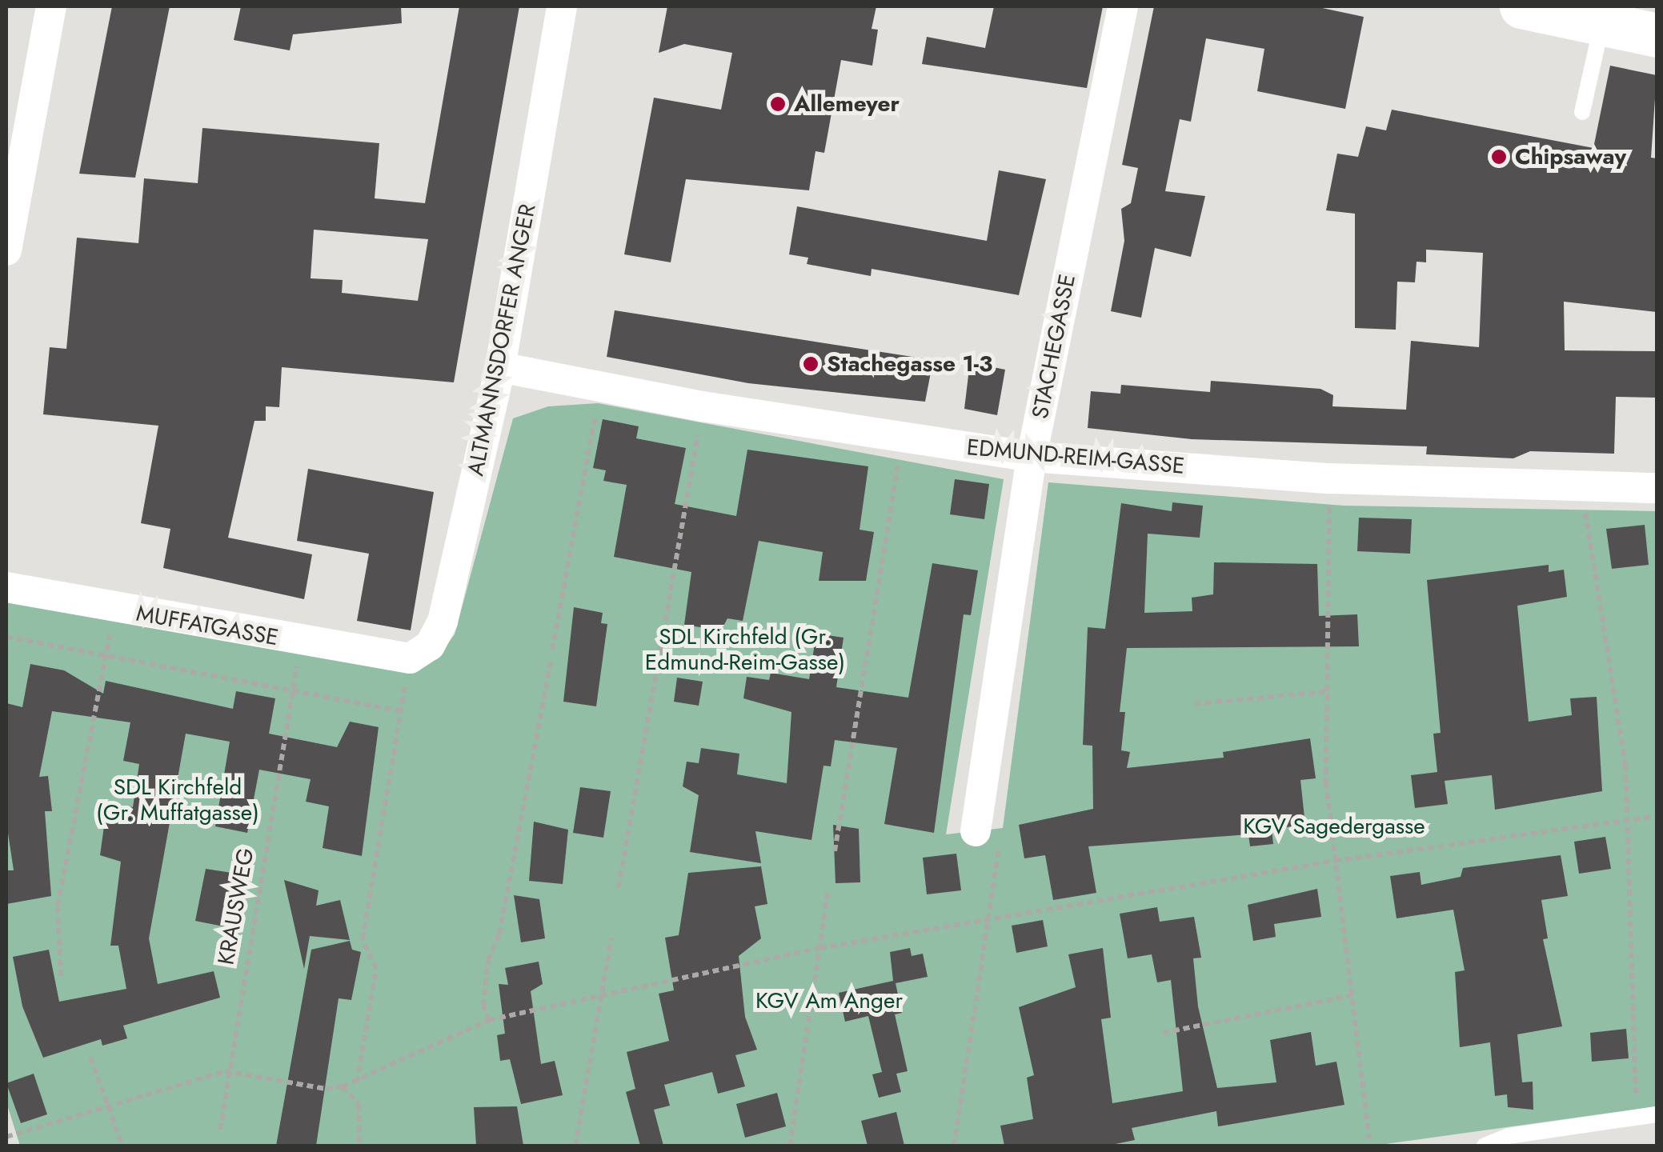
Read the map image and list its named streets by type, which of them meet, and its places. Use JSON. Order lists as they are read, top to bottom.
{
  "streets": {
    "street": [
      "ALTMANNSDORFER ANGER",
      "STACHEGASSE",
      "EDMUND-REIM-GASSE",
      "MUFFATGASSE"
    ],
    "path": ["KRAUSWEG"]
  },
  "crossings": [
    ["ALTMANNSDORFER ANGER", "EDMUND-REIM-GASSE"],
    ["ALTMANNSDORFER ANGER", "MUFFATGASSE"],
    ["STACHEGASSE", "EDMUND-REIM-GASSE"],
    ["MUFFATGASSE", "KRAUSWEG"]
  ],
  "parks": [
    "SDL Kirchfeld (Gr. Edmund-Reim-Gasse)",
    "SDL Kirchfeld (Gr. Muffatgasse)",
    "KGV Sagedergasse",
    "KGV Am Anger"
  ],
  "places": ["Allemeyer", "Chipsaway", "Stachegasse 1-3"]
}
